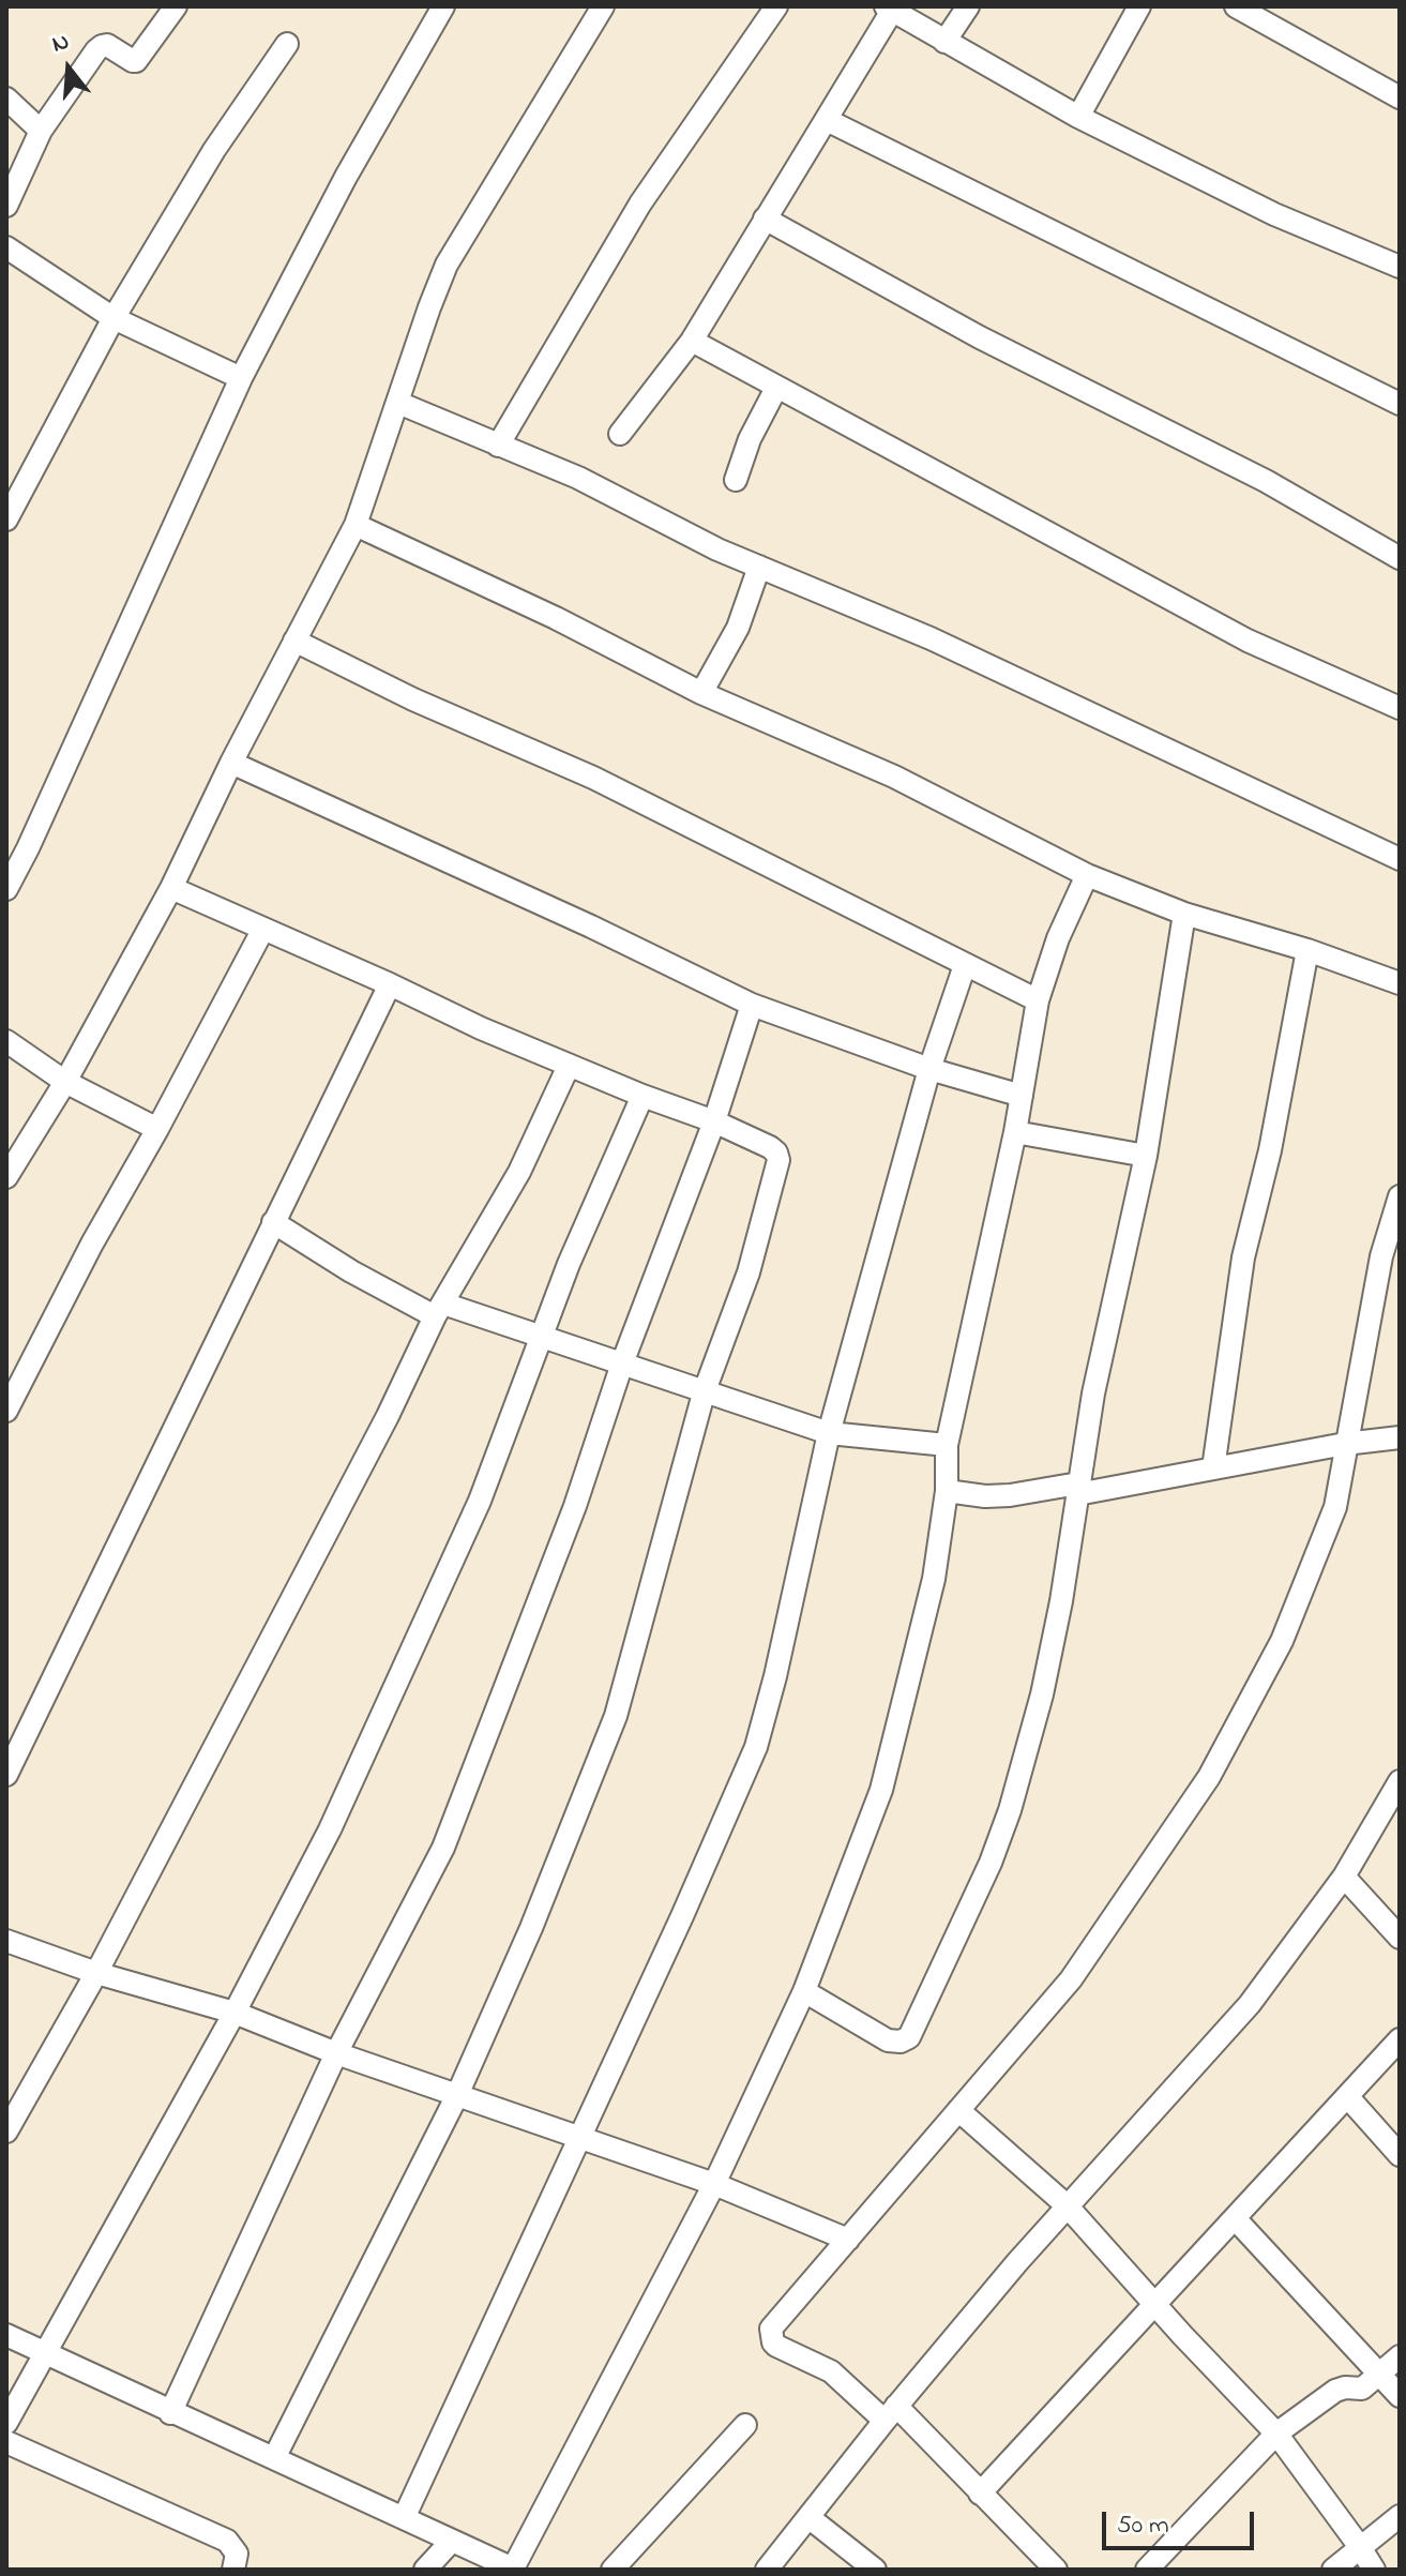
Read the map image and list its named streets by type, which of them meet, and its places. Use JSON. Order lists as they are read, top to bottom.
{
  "scale_bar": "50 m",
  "north": "top"
}
